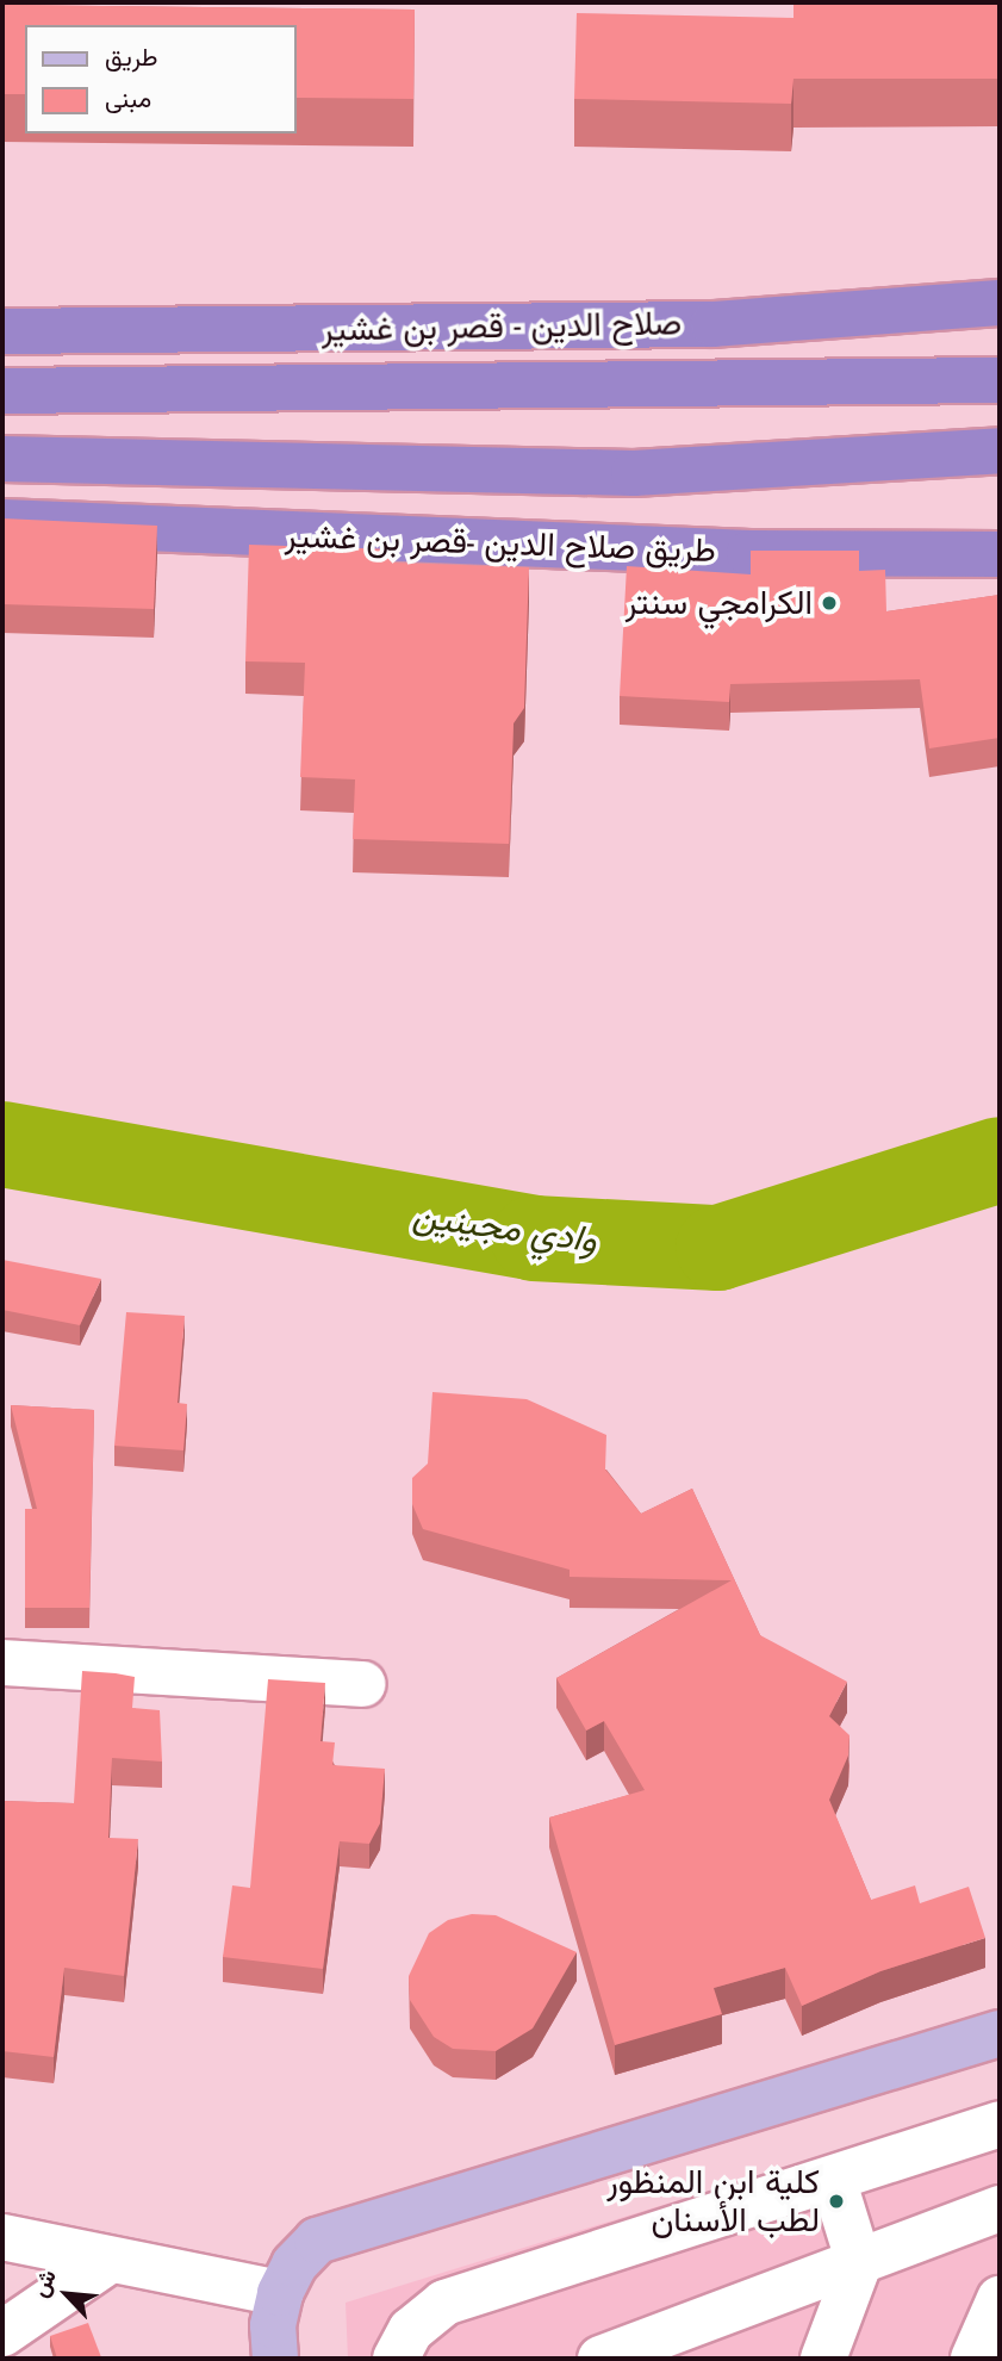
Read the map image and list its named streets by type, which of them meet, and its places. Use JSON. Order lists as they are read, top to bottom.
{
  "streets": {
    "highway": ["صلاح الدين - قصر بن غشير", "طريق صلاح الدين -قصر بن غشير"]
  },
  "water": ["وادي مجينين"],
  "places": ["الكرامجي سنتر", "كلية ابن المنظور لطب الأسنان"],
  "legend": ["طريق", "مبنى"],
  "north": "top left"
}
